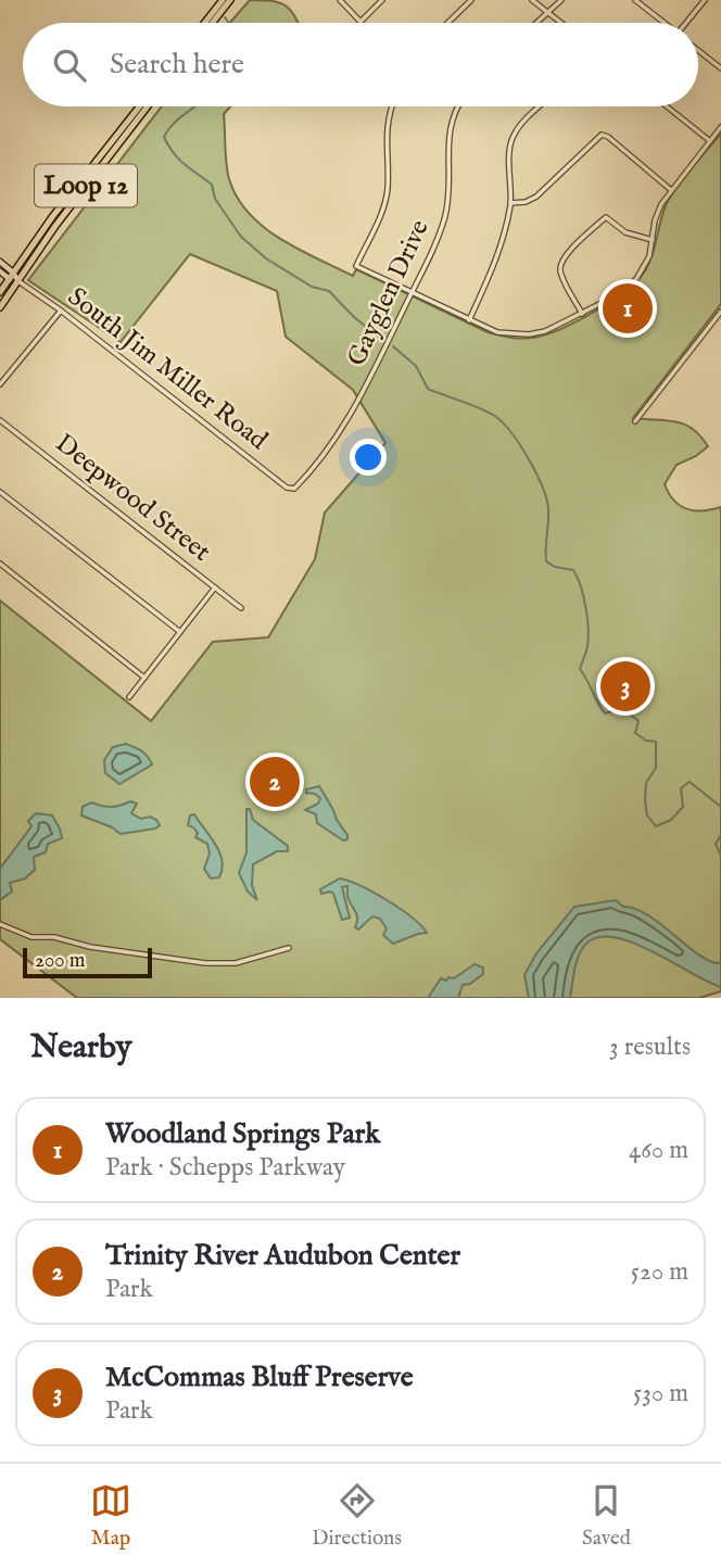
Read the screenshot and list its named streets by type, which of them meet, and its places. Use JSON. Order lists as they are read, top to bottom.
{
  "streets": {
    "main road": ["Loop 12"],
    "street": ["Gayglen Drive", "South Jim Miller Road", "Deepwood Street"]
  },
  "crossings": [
    ["Loop 12", "South Jim Miller Road"],
    ["Gayglen Drive", "South Jim Miller Road"]
  ],
  "scale_bar": "200 m",
  "page": {
    "search": "Search here",
    "pins": ["1", "3", "2"],
    "scale": "200 m",
    "heading": ["Nearby", "3 results"],
    "list": [
      {
        "mark": "1",
        "name": "Woodland Springs Park",
        "note": "Park · Schepps Parkway",
        "value": "460 m"
      },
      {
        "mark": "2",
        "name": "Trinity River Audubon Center",
        "note": "Park",
        "value": "520 m"
      },
      {
        "mark": "3",
        "name": "McCommas Bluff Preserve",
        "note": "Park",
        "value": "530 m"
      }
    ],
    "nav": ["Map", "Directions", "Saved"]
  }
}
